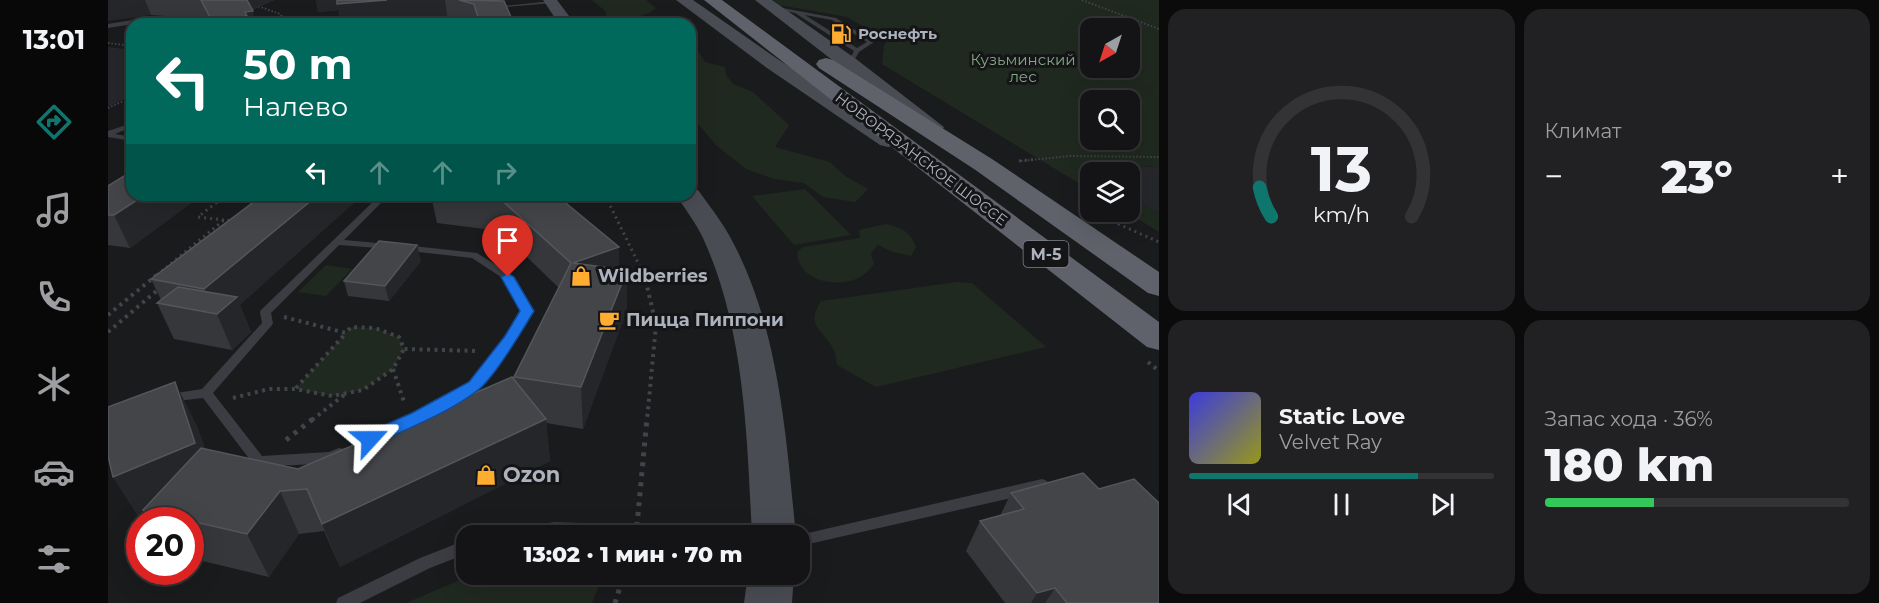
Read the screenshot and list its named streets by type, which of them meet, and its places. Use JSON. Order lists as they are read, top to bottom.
{
  "streets": {
    "highway": ["НОВОРЯЗАНСКОЕ ШОССЕ", "М-5"]
  },
  "parks": ["Кузьминский лес"],
  "places": {
    "fuel station": ["Роснефть"],
    "shop": ["Wildberries", "Ozon"],
    "cafe": ["Пицца Пиппони"]
  },
  "north": "bottom left",
  "page": {
    "tabs": "13:01",
    "tile": [
      "Климат",
      ["Запас хода · 36%", "180 km"]
    ],
    "turn": ["50 m", "Налево"],
    "heat": ["−", "23°", "+"],
    "song": ["Static Love", "Velvet Ray"],
    "limit": "20",
    "trip": "13:02 · 1 мин · 70 m",
    "gauge": ["13", "km/h"]
  }
}
